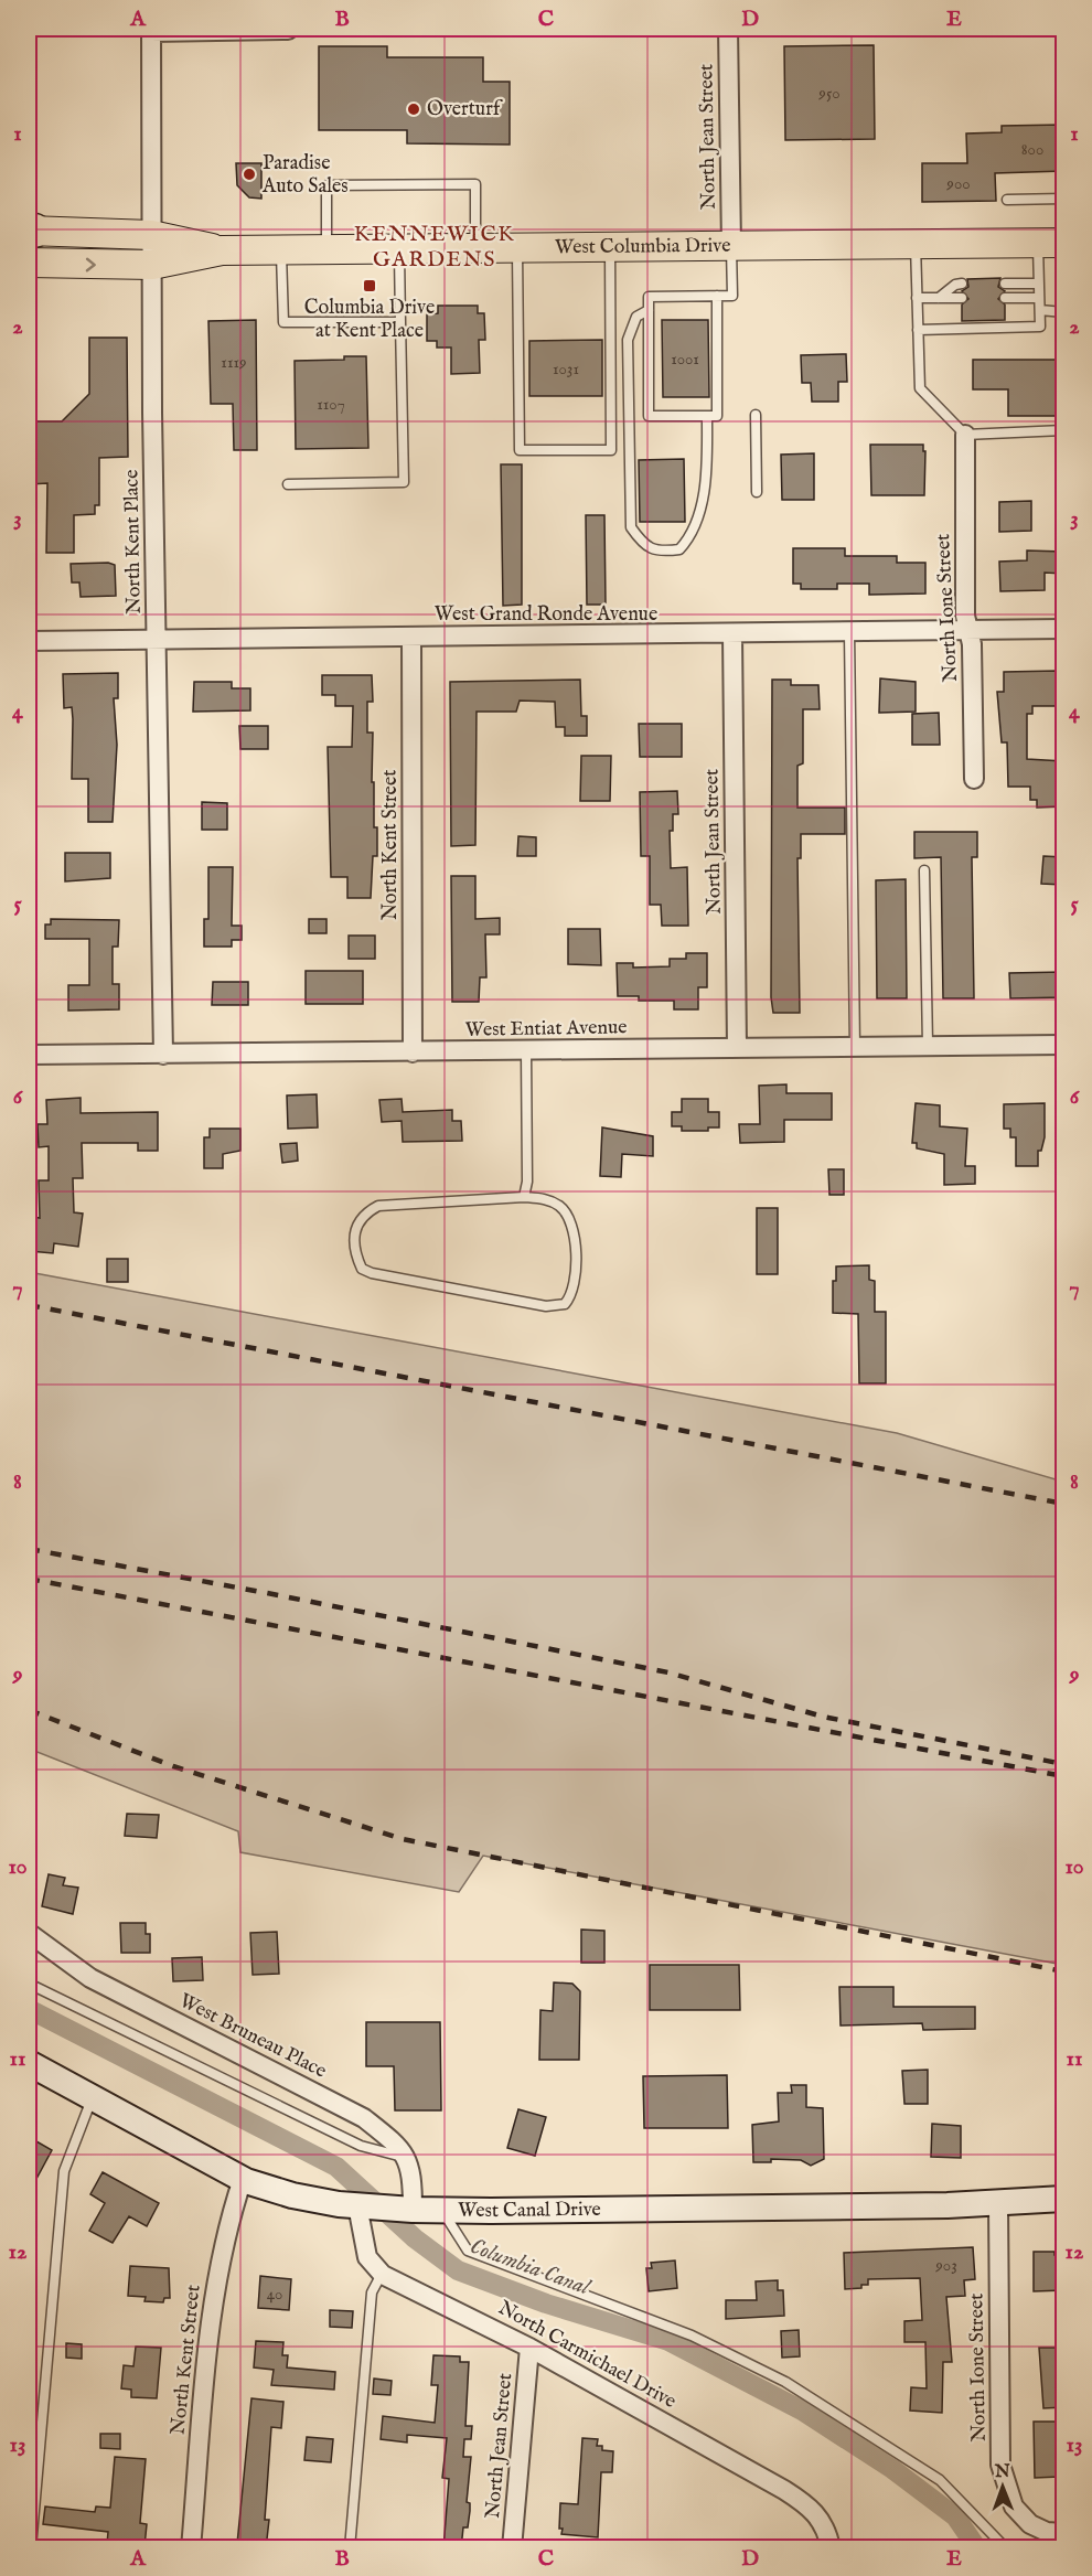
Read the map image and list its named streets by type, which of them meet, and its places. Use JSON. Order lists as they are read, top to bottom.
{
  "streets": {
    "main road": ["West Columbia Drive"],
    "street": [
      "North Jean Street",
      "North Kent Place",
      "North Ione Street",
      "West Grand Ronde Avenue",
      "North Kent Street",
      "West Entiat Avenue",
      "West Bruneau Place",
      "West Canal Drive",
      "North Carmichael Drive"
    ]
  },
  "crossings": [
    ["North Jean Street", "West Columbia Drive"],
    ["North Jean Street", "West Grand Ronde Avenue"],
    ["North Jean Street", "West Entiat Avenue"],
    ["North Jean Street", "North Carmichael Drive"],
    ["West Columbia Drive", "North Kent Place"],
    ["North Kent Place", "West Grand Ronde Avenue"],
    ["North Kent Place", "West Entiat Avenue"],
    ["North Ione Street", "West Grand Ronde Avenue"],
    ["North Ione Street", "West Canal Drive"],
    ["West Grand Ronde Avenue", "North Kent Street"],
    ["North Kent Street", "West Entiat Avenue"],
    ["North Kent Street", "West Canal Drive"]
  ],
  "districts": ["KENNEWICK GARDENS"],
  "water": ["Columbia Canal"],
  "places": {
    "other": ["Overturf", "Paradise Auto Sales"],
    "transit": ["Columbia Drive at Kent Place"]
  },
  "house_numbers": [
    "950",
    "800",
    "900",
    "1001",
    "1119",
    "1031",
    "1107",
    "903",
    "40"
  ],
  "north": "top",
  "grid": {
    "columns": [
      "A",
      "B",
      "C",
      "D",
      "E"
    ],
    "rows": [
      "1",
      "2",
      "3",
      "4",
      "5",
      "6",
      "7",
      "8",
      "9",
      "10",
      "11",
      "12",
      "13"
    ]
  }
}
